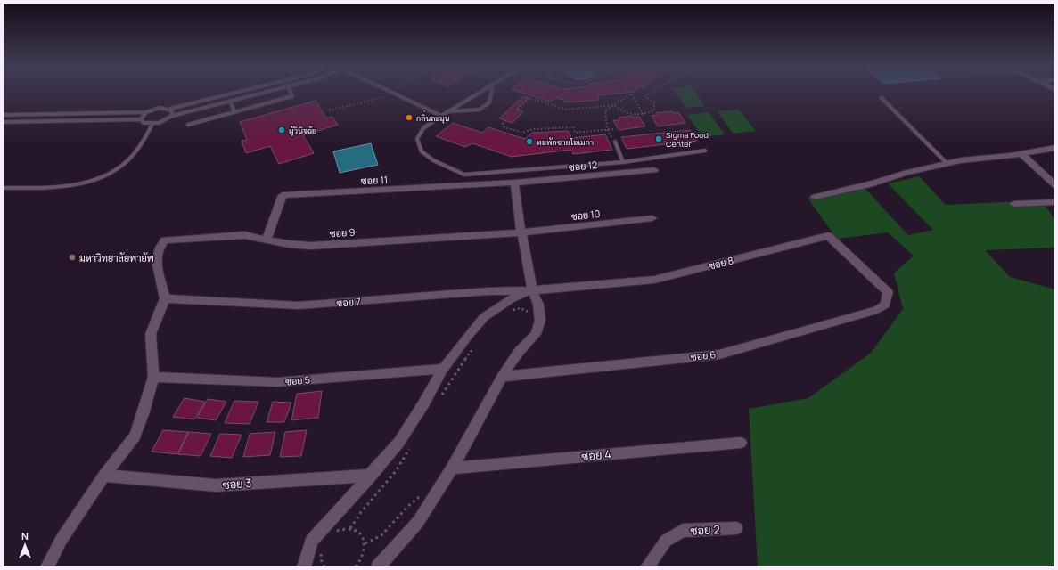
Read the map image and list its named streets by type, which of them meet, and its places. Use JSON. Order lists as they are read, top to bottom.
{
  "streets": {
    "street": [
      "ซอย 12",
      "ซอย 11",
      "ซอย 10",
      "ซอย 9",
      "ซอย 8",
      "ซอย 7",
      "ซอย 6",
      "ซอย 5",
      "ซอย 4",
      "ซอย 3",
      "ซอย 2"
    ]
  },
  "crossings": [
    ["ซอย 12", "ซอย 11"],
    ["ซอย 11", "ซอย 9"],
    ["ซอย 10", "ซอย 9"],
    ["ซอย 9", "ซอย 7"],
    ["ซอย 8", "ซอย 7"],
    ["ซอย 8", "ซอย 6"]
  ],
  "places": [
    "กลิ่นละมุน",
    "ผัูวินิจฉัย",
    "Sigma Food Center",
    "หอพักชายโอเมกา",
    "มหาวิทยาลัยพายัพ"
  ],
  "north": "top"
}
